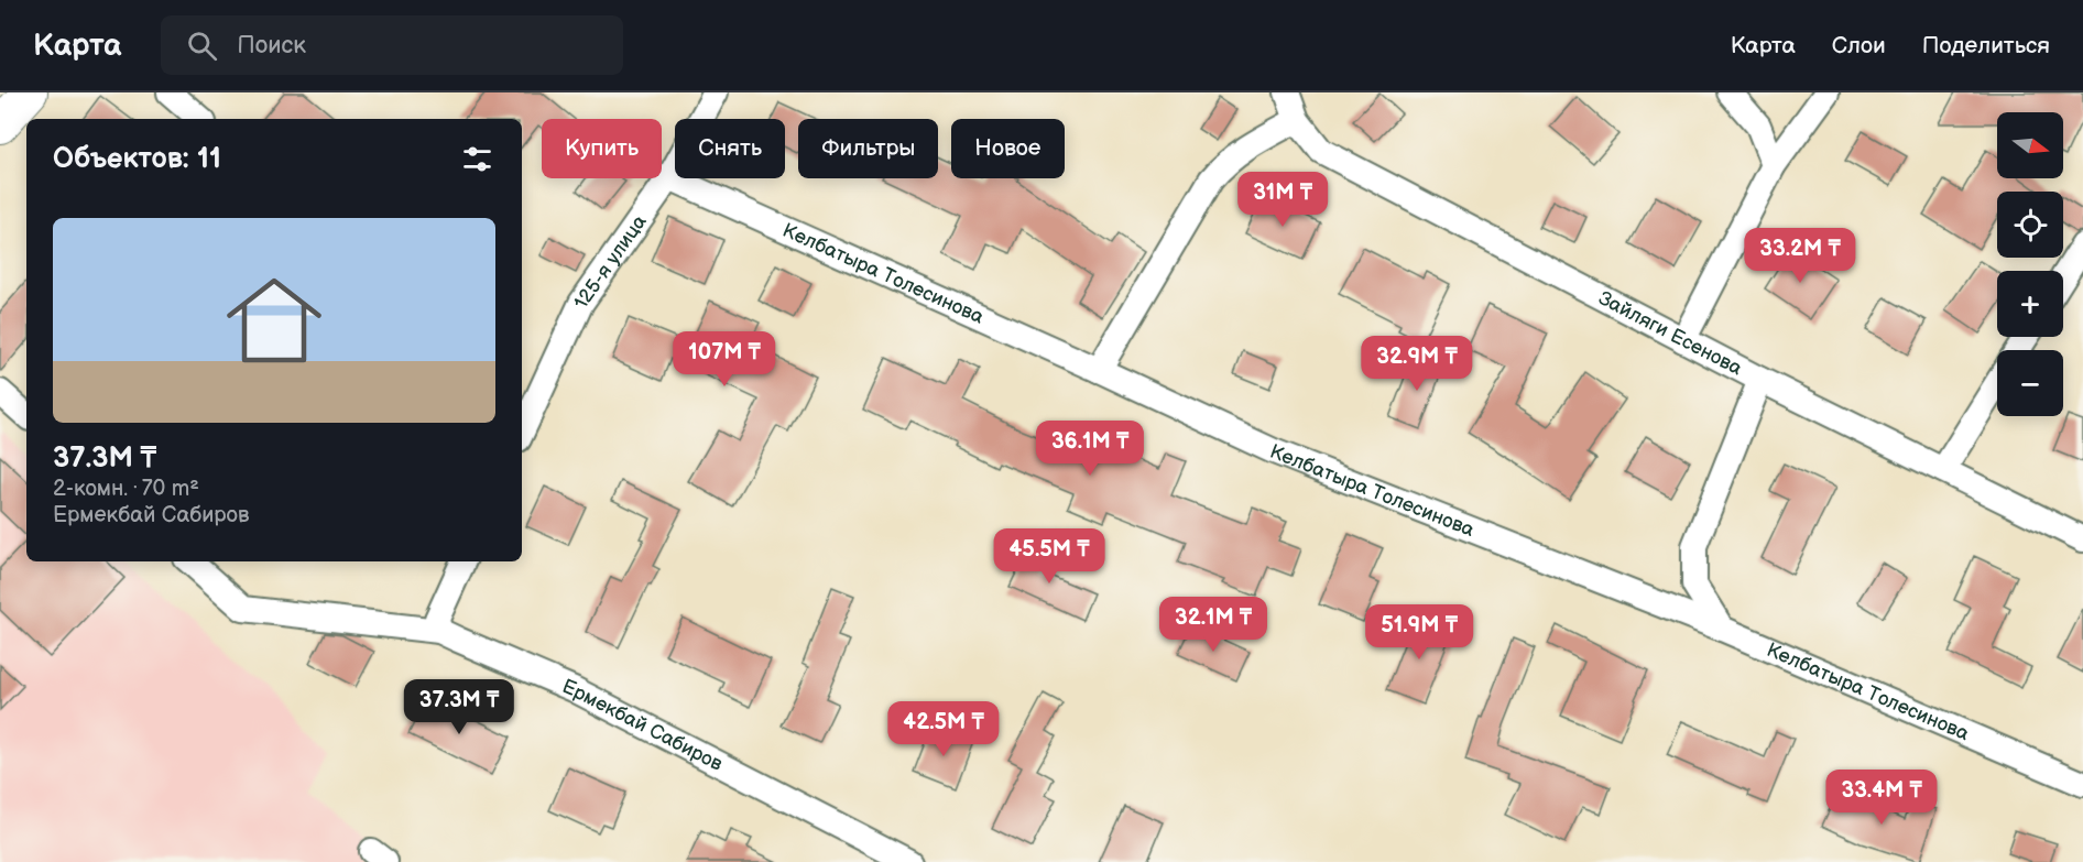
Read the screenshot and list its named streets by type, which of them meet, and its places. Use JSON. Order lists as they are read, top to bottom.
{
  "streets": {
    "street": [
      "125-я улица",
      "Келбатыра Толесинова",
      "Зайляги Есенова",
      "Ермекбай Сабиров"
    ]
  },
  "crossings": [
    ["125-я улица", "Келбатыра Толесинова"]
  ],
  "north": "right",
  "page": {
    "header": "Карта",
    "search": "Поиск",
    "nav": ["Карта", "Слои", "Поделиться"],
    "map_buttons": ["+", "−"],
    "chip": [
      "Купить",
      "Снять",
      "Фильтры",
      "Новое"
    ],
    "heading": "Объектов: 11",
    "price": [
      "31M ₸",
      "33.2M ₸",
      "107M ₸",
      "32.9M ₸",
      "36.1M ₸",
      "45.5M ₸",
      "32.1M ₸",
      "51.9M ₸",
      "37.3M ₸",
      "42.5M ₸",
      "33.4M ₸"
    ],
    "list": [
      {
        "name": "37.3M ₸",
        "note": "2-комн. · 70 m² · Ермекбай Сабиров"
      }
    ]
  }
}
